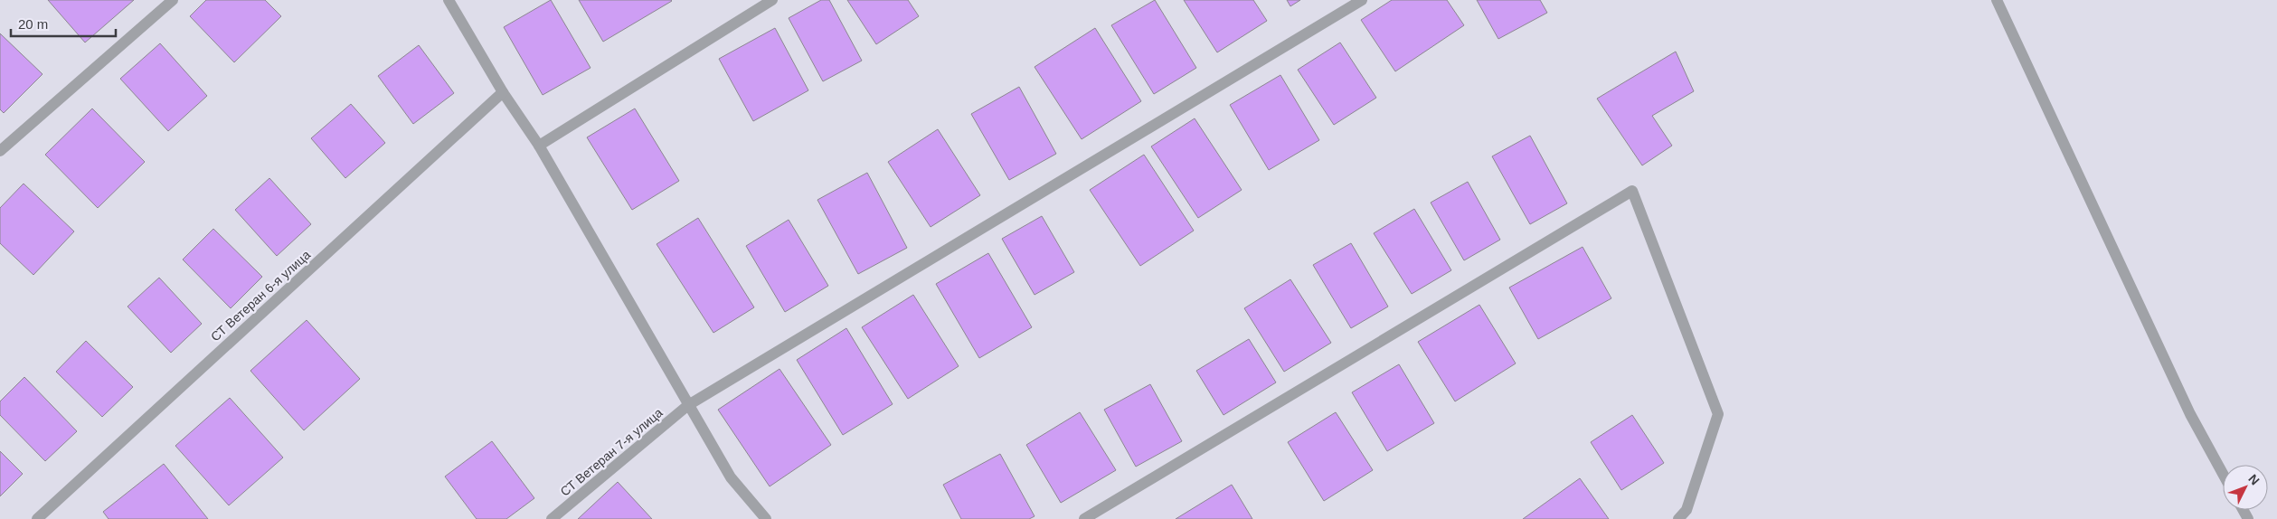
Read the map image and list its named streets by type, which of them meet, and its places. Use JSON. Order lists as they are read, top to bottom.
{
  "streets": {
    "street": ["СТ Ветеран 6-я улица", "СТ Ветеран 7-я улица"]
  },
  "scale_bar": "20 m",
  "north": "top right"
}
